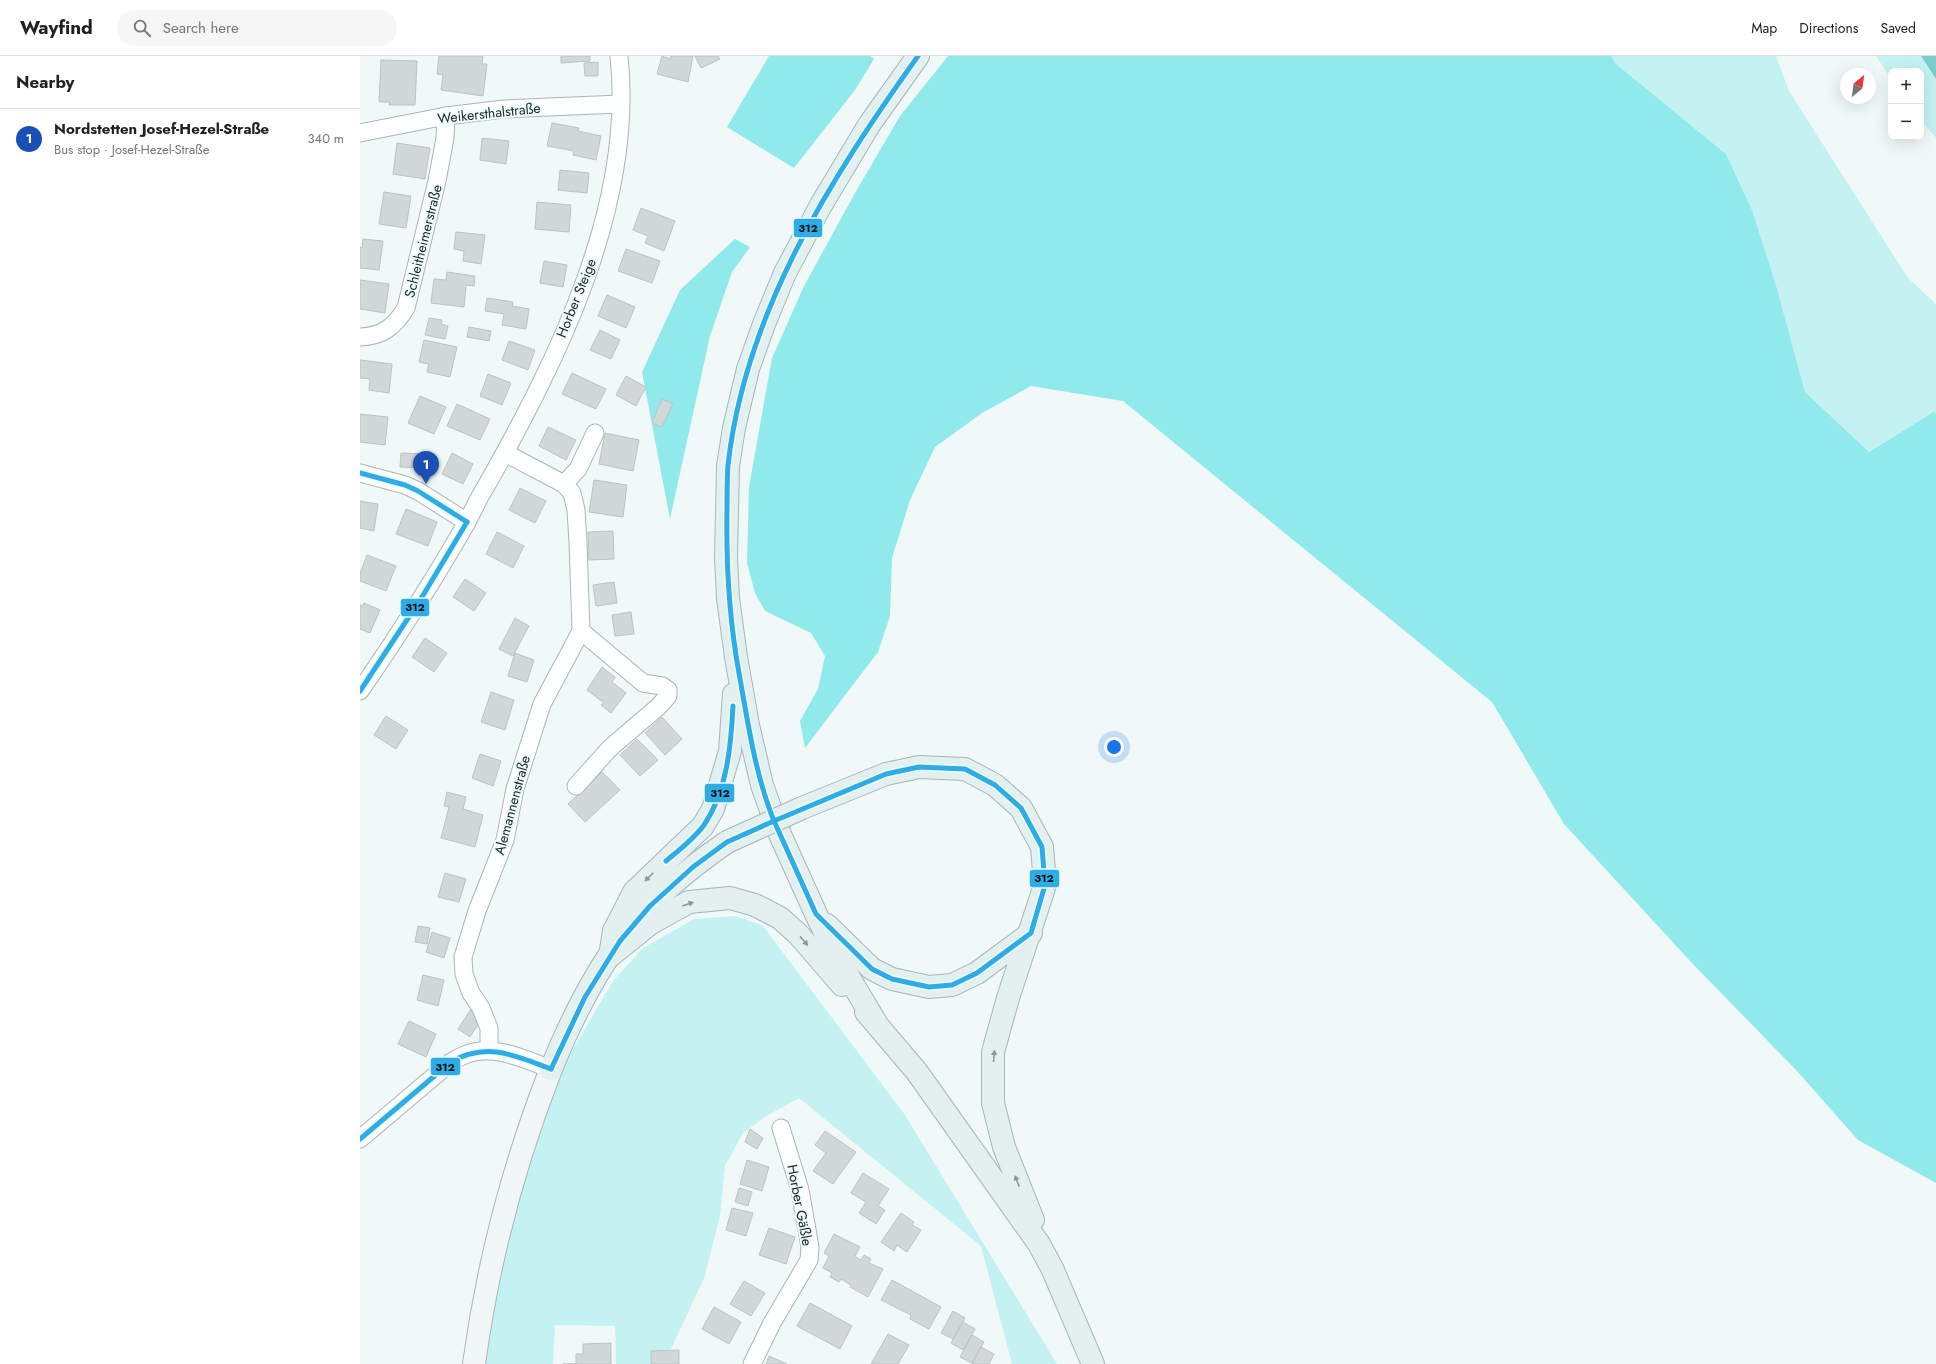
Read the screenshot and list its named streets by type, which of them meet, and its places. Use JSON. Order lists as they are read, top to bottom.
{
  "streets": {
    "street": [
      "Weikersthalstraße",
      "Schleitheimerstraße",
      "Horber Steige",
      "Alemannenstraße",
      "Horber Gäßle"
    ]
  },
  "crossings": [
    ["Weikersthalstraße", "Schleitheimerstraße"],
    ["Weikersthalstraße", "Horber Steige"]
  ],
  "lines": ["transit line 312"],
  "north": "top right",
  "page": {
    "header": "Wayfind",
    "search": "Search here",
    "nav": ["Map", "Directions", "Saved"],
    "heading": "Nearby",
    "map_buttons": ["+", "−"],
    "list": [
      {
        "mark": "1",
        "name": "Nordstetten Josef-Hezel-Straße",
        "note": "Bus stop · Josef-Hezel-Straße",
        "value": "340 m"
      }
    ],
    "pins": "1"
  }
}
